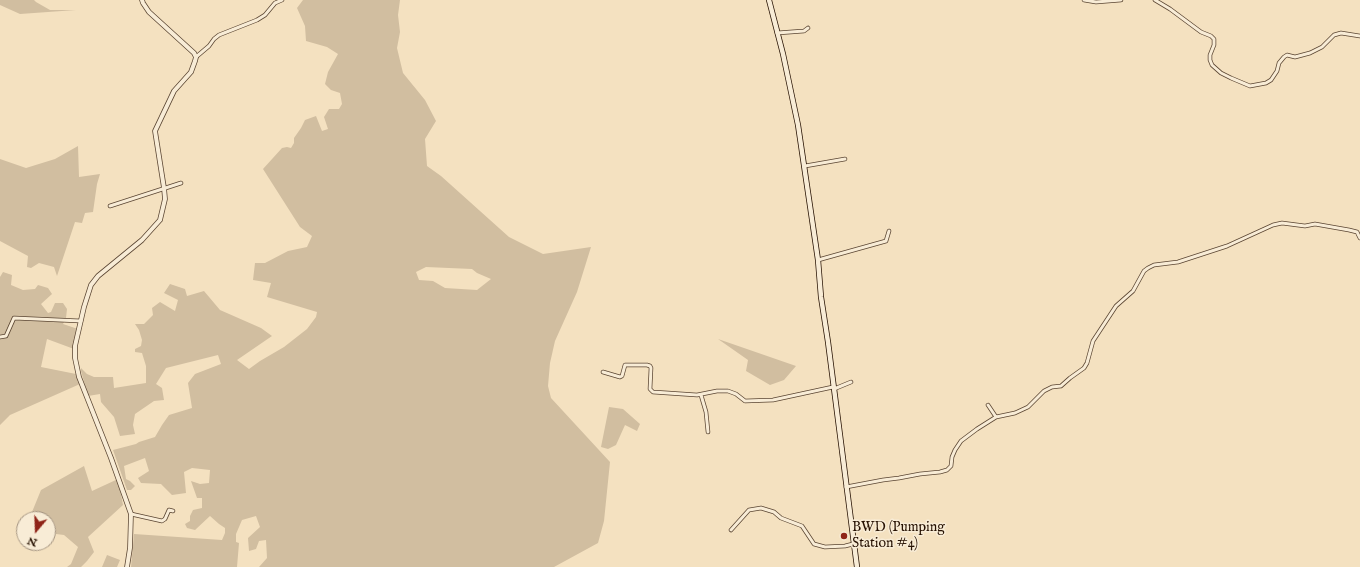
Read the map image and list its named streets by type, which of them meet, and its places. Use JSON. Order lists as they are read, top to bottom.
{
  "places": ["BWD (Pumping Station #4)"],
  "north": "bottom"
}
